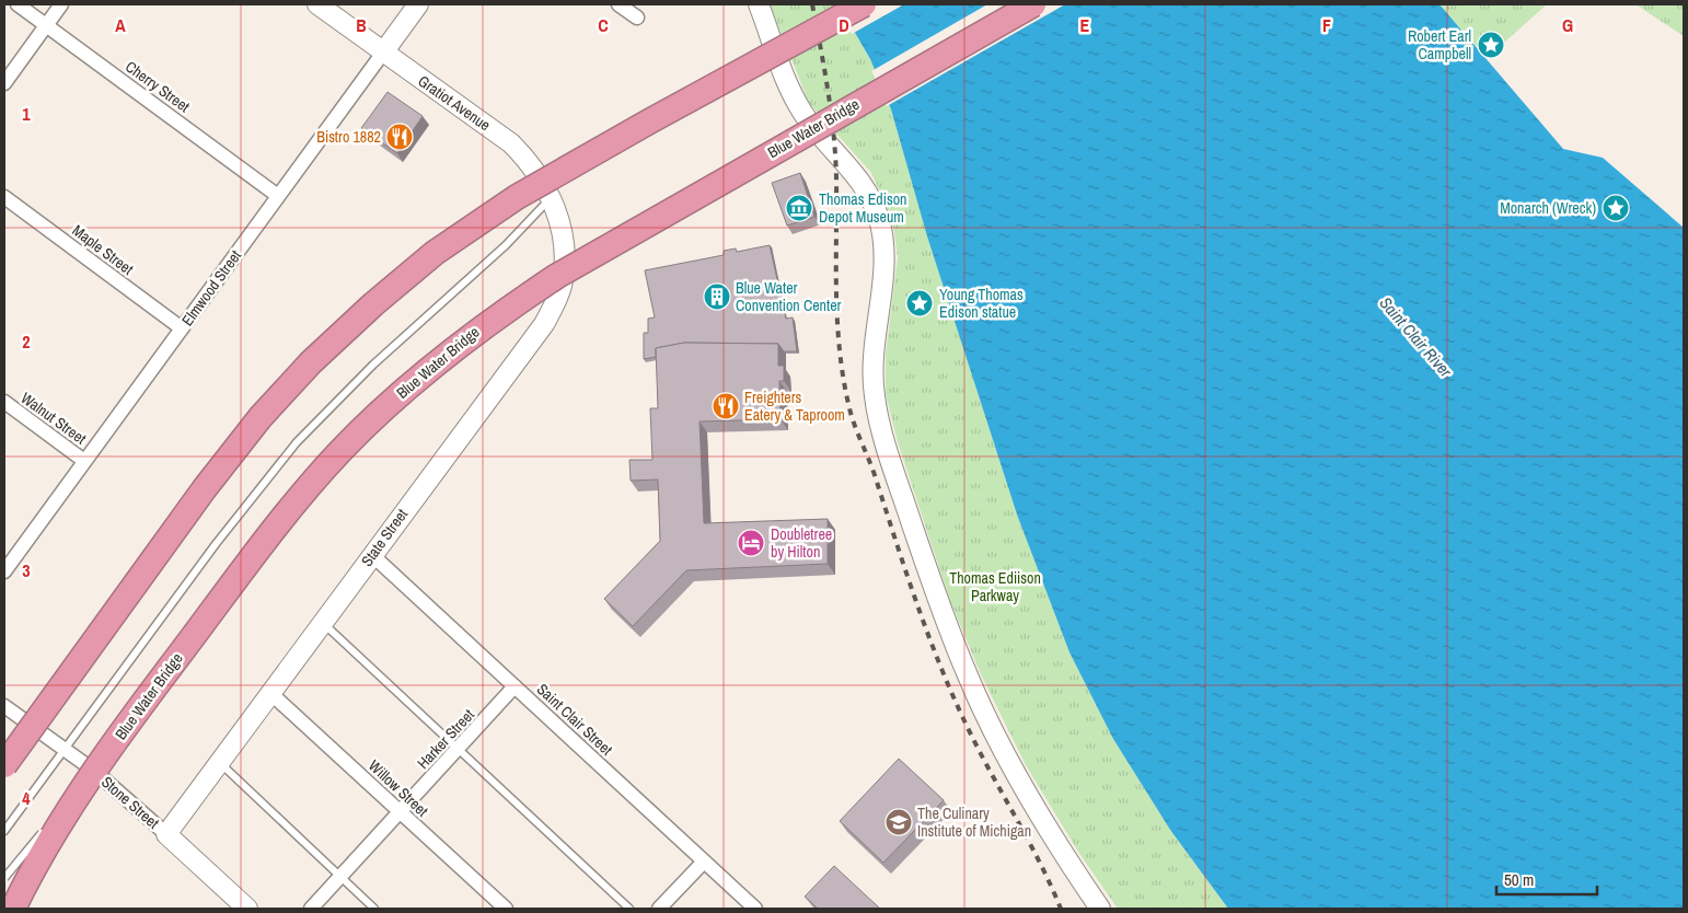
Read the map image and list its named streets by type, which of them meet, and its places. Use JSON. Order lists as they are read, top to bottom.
{
  "streets": {
    "highway": ["Blue Water Bridge"],
    "street": [
      "Cherry Street",
      "Gratiot Avenue",
      "Maple Street",
      "Elmwood Street",
      "Walnut Street",
      "State Street",
      "Saint Clair Street",
      "Harker Street",
      "Willow Street",
      "Stone Street"
    ]
  },
  "crossings": [
    ["Cherry Street", "Elmwood Street"],
    ["Gratiot Avenue", "Elmwood Street"],
    ["Gratiot Avenue", "State Street"],
    ["Maple Street", "Elmwood Street"],
    ["Elmwood Street", "Walnut Street"],
    ["State Street", "Saint Clair Street"],
    ["State Street", "Willow Street"],
    ["State Street", "Stone Street"],
    ["Saint Clair Street", "Harker Street"],
    ["Harker Street", "Willow Street"]
  ],
  "water": ["Saint Clair River"],
  "parks": ["Thomas Ediison Parkway"],
  "places": {
    "place": ["Robert Earl Campbell", "Monarch (Wreck)", "Young Thomas Edison statue"],
    "restaurant": ["Bistro 1882", "Freighters Eatery & Taproom"],
    "museum": ["Thomas Edison Depot Museum"],
    "building": ["Blue Water Convention Center"],
    "hotel": ["Doubletree by Hilton"],
    "school or university": ["The Culinary Institute of Michigan"]
  },
  "scale_bar": "50 m",
  "grid": {
    "columns": [
      "A",
      "B",
      "C",
      "D",
      "E",
      "F",
      "G"
    ],
    "rows": [
      "1",
      "2",
      "3",
      "4"
    ]
  }
}
